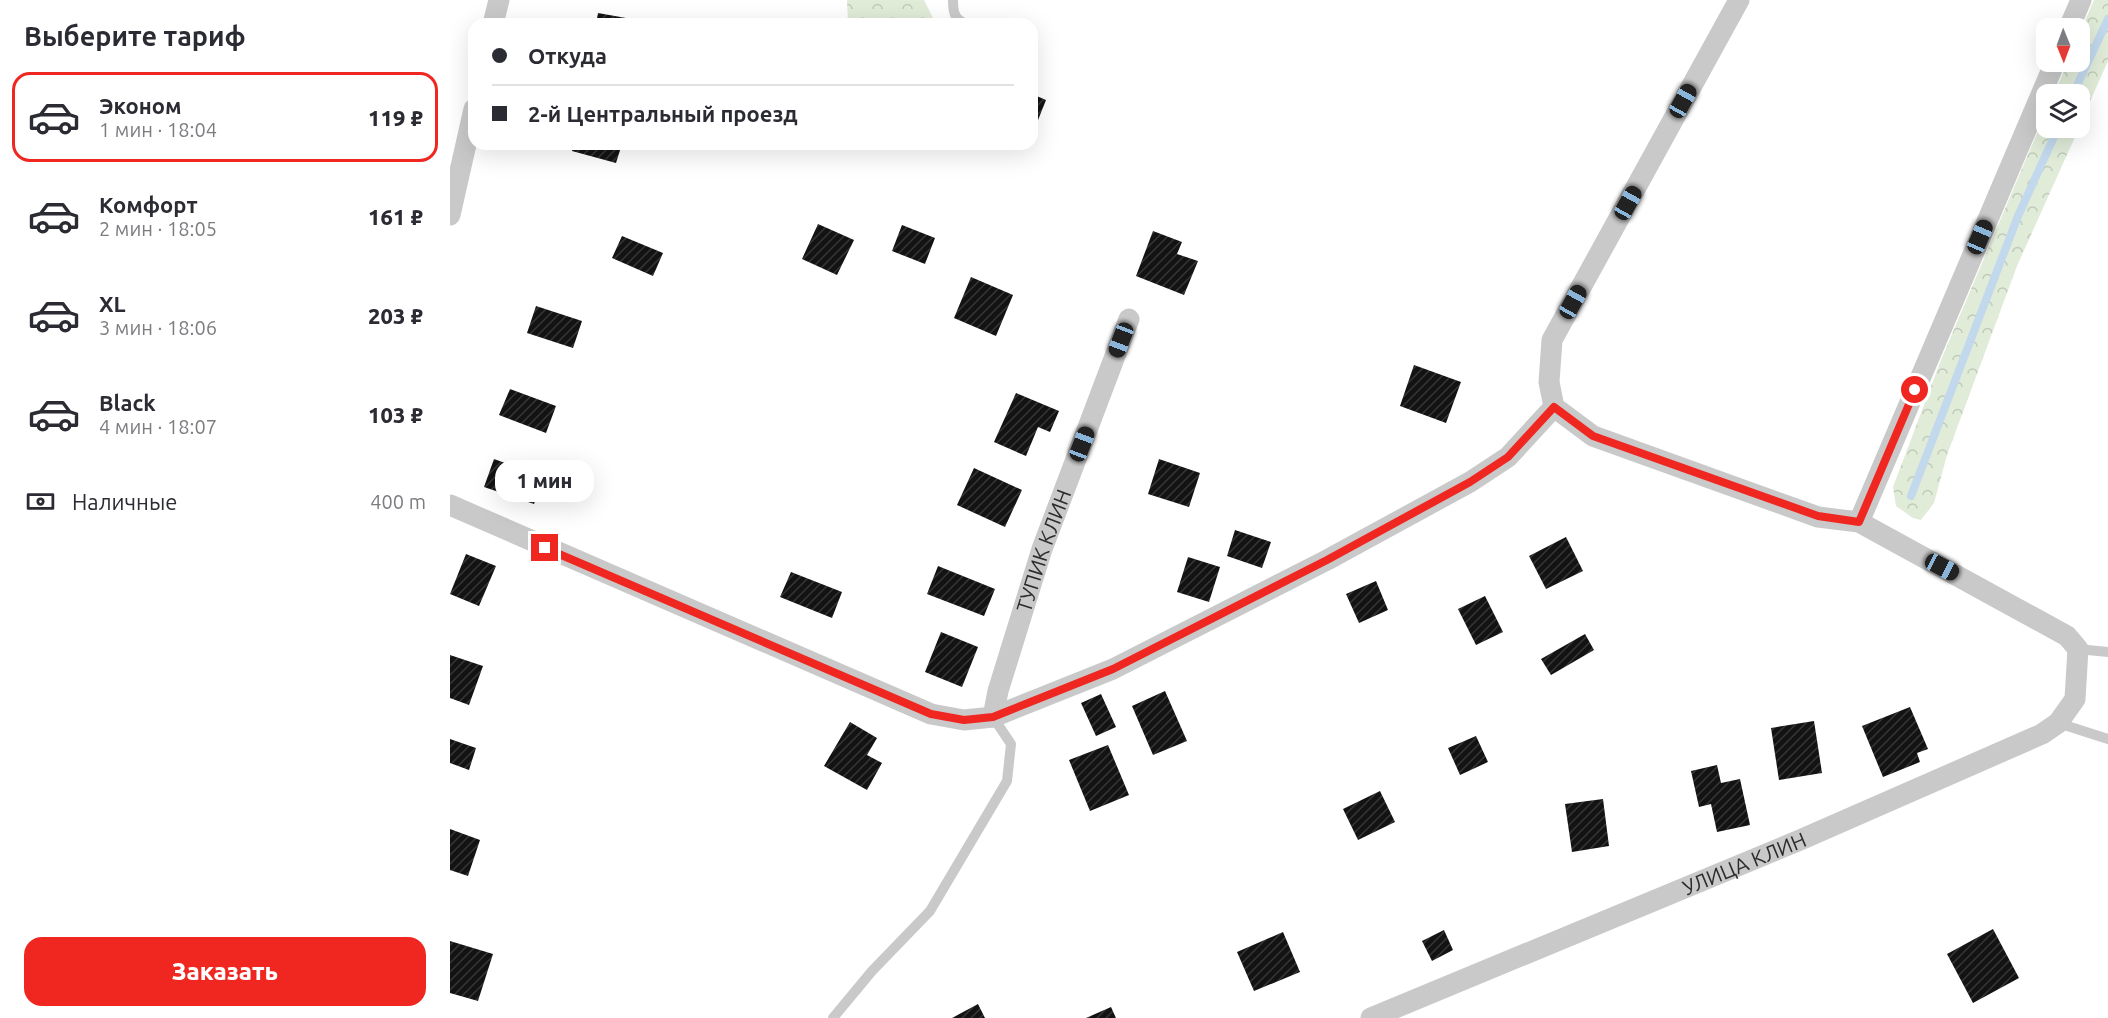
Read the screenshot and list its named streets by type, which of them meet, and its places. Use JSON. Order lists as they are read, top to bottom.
{
  "streets": {
    "street": ["ТУПИК КЛИН", "УЛИЦА КЛИН"]
  },
  "north": "bottom",
  "page": {
    "heading": "Выберите тариф",
    "banner": ["Откуда", "2-й Центральный проезд"],
    "list": [
      {
        "name": "Эконом",
        "note": "1 мин · 18:04",
        "value": "119 ₽"
      },
      {
        "name": "Комфорт",
        "note": "2 мин · 18:05",
        "value": "161 ₽"
      },
      {
        "name": "XL",
        "note": "3 мин · 18:06",
        "value": "203 ₽"
      },
      {
        "name": "Black",
        "note": "4 мин · 18:07",
        "value": "103 ₽"
      }
    ],
    "bubble": "1 мин",
    "pay": ["Наличные", "400 m"],
    "buttons": "Заказать"
  }
}
